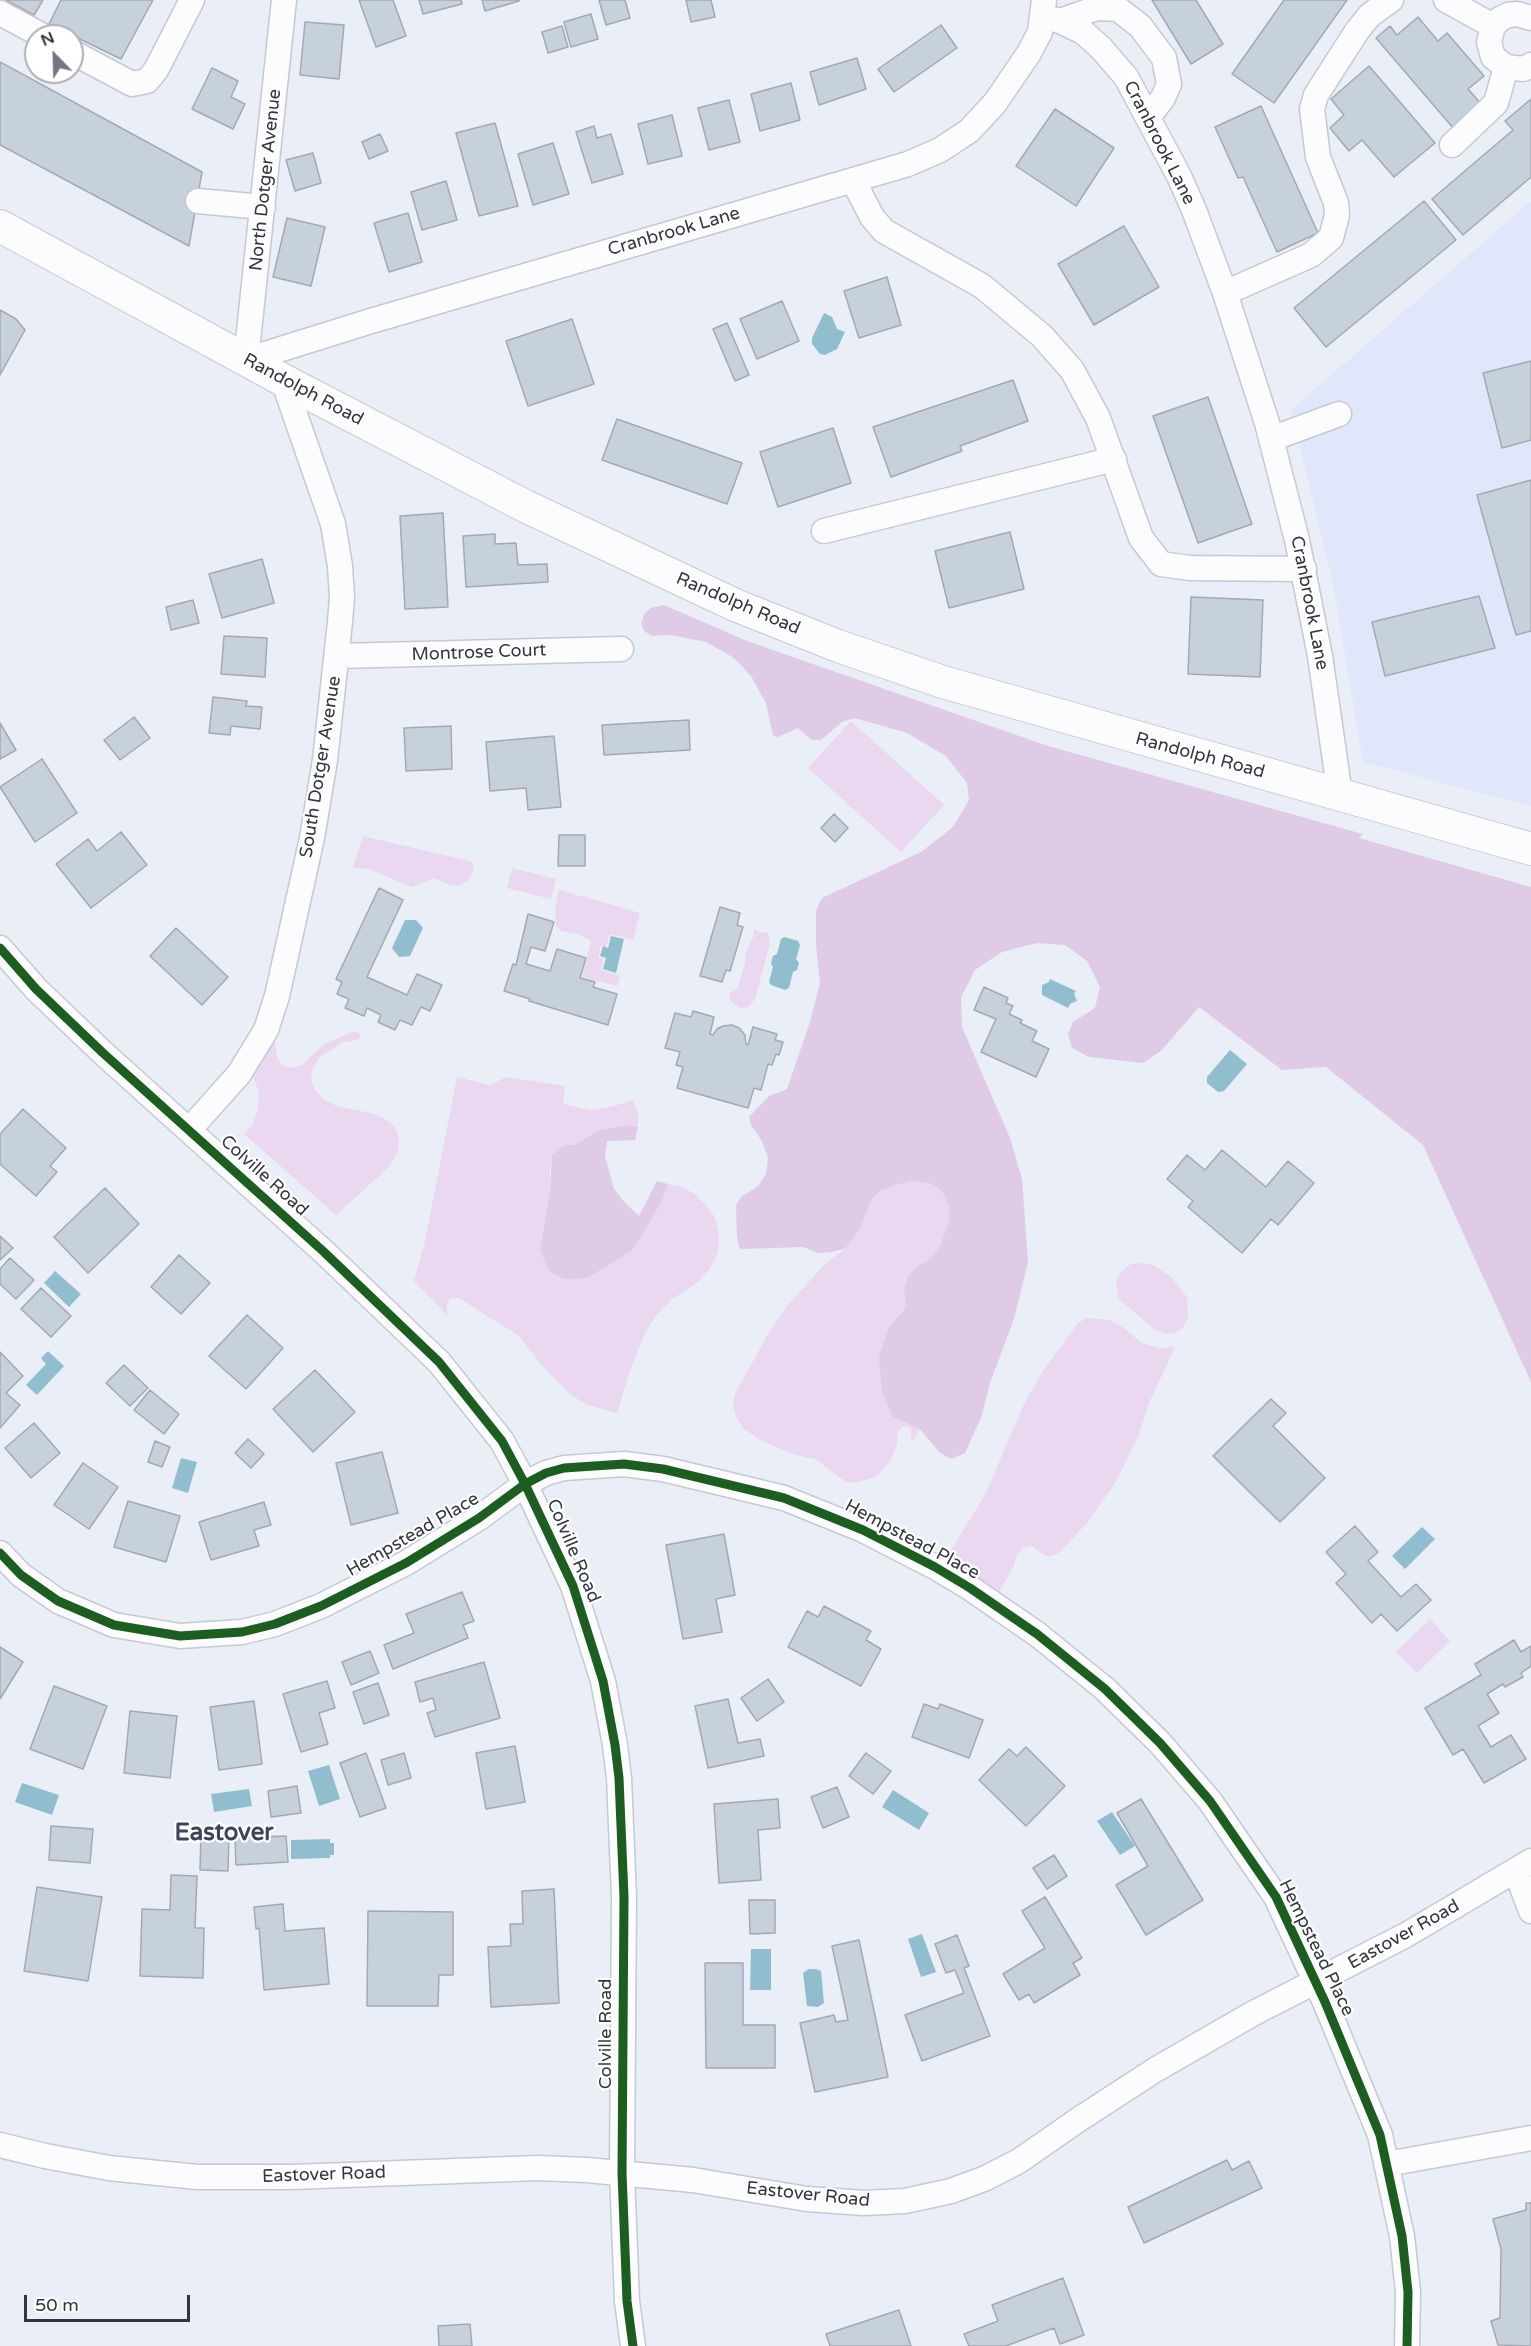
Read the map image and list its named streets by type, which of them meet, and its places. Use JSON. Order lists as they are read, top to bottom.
{
  "streets": {
    "main road": ["Randolph Road"],
    "street": [
      "Cranbrook Lane",
      "North Dotger Avenue",
      "Montrose Court",
      "South Dotger Avenue",
      "Colville Road",
      "Hempstead Place",
      "Eastover Road"
    ]
  },
  "crossings": [
    ["Cranbrook Lane", "North Dotger Avenue"],
    ["Cranbrook Lane", "Randolph Road"],
    ["North Dotger Avenue", "Randolph Road"],
    ["Randolph Road", "South Dotger Avenue"],
    ["Montrose Court", "South Dotger Avenue"],
    ["South Dotger Avenue", "Colville Road"],
    ["Colville Road", "Hempstead Place"],
    ["Colville Road", "Eastover Road"],
    ["Hempstead Place", "Eastover Road"]
  ],
  "districts": ["Eastover"],
  "scale_bar": "50 m",
  "north": "top left"
}
